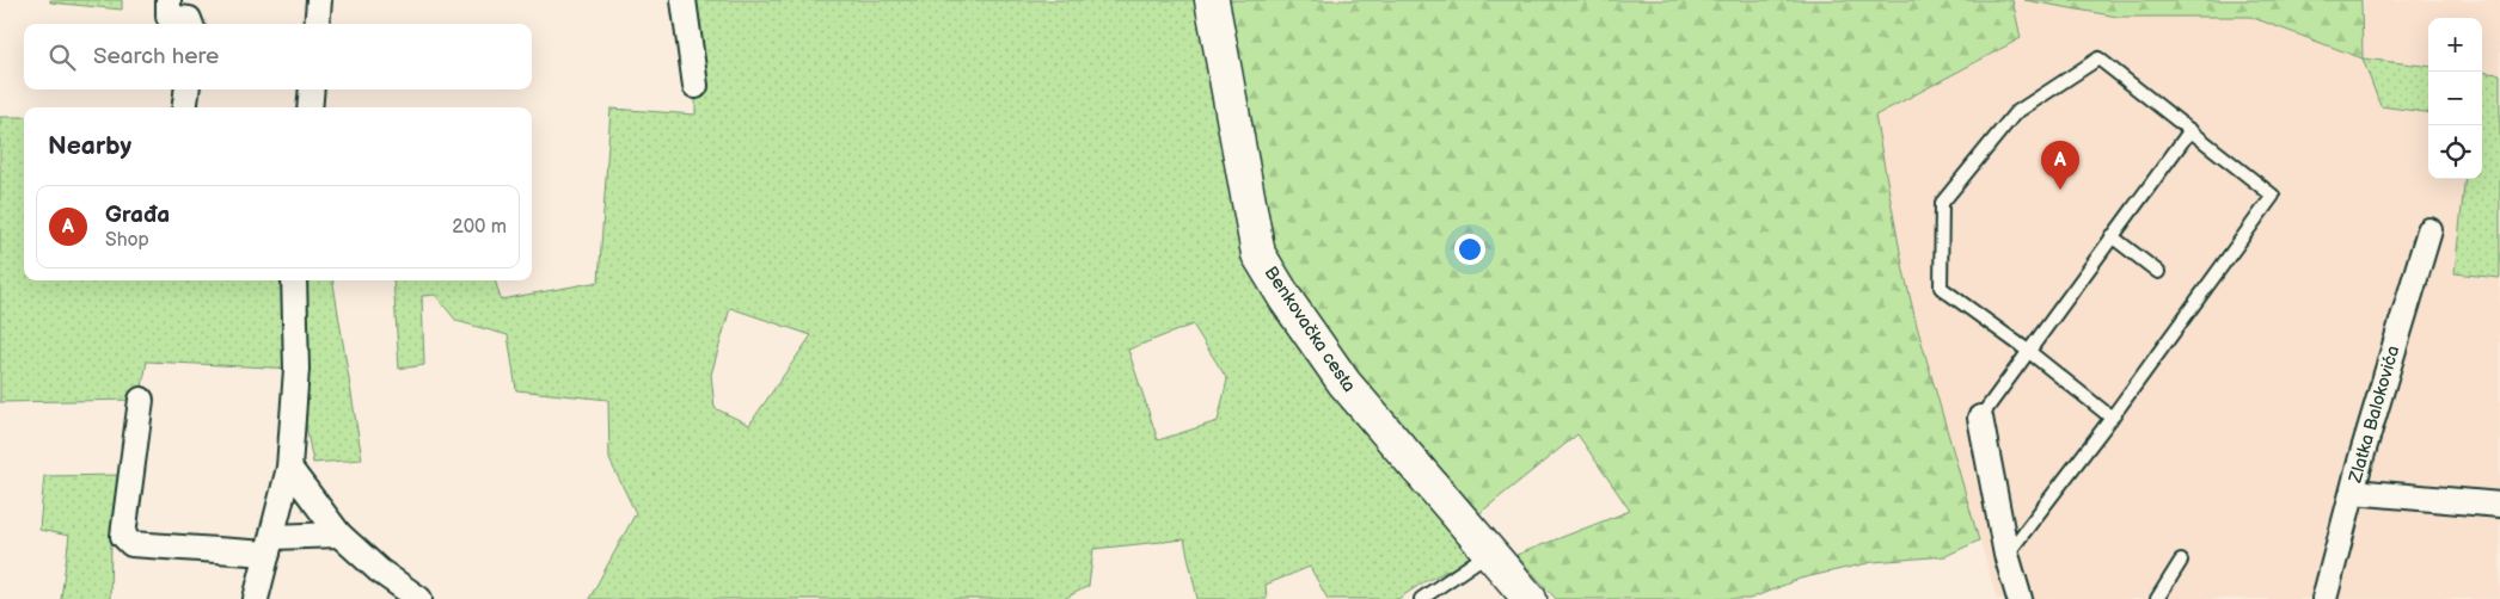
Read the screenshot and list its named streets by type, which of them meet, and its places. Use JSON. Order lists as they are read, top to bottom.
{
  "streets": {
    "main road": ["Benkovačka cesta"],
    "street": ["Zlatka Balokovića"]
  },
  "page": {
    "map_buttons": ["+", "−"],
    "search": "Search here",
    "heading": "Nearby",
    "pins": "A",
    "list": [
      {
        "mark": "A",
        "name": "Građa",
        "note": "Shop",
        "value": "200 m"
      }
    ]
  }
}
